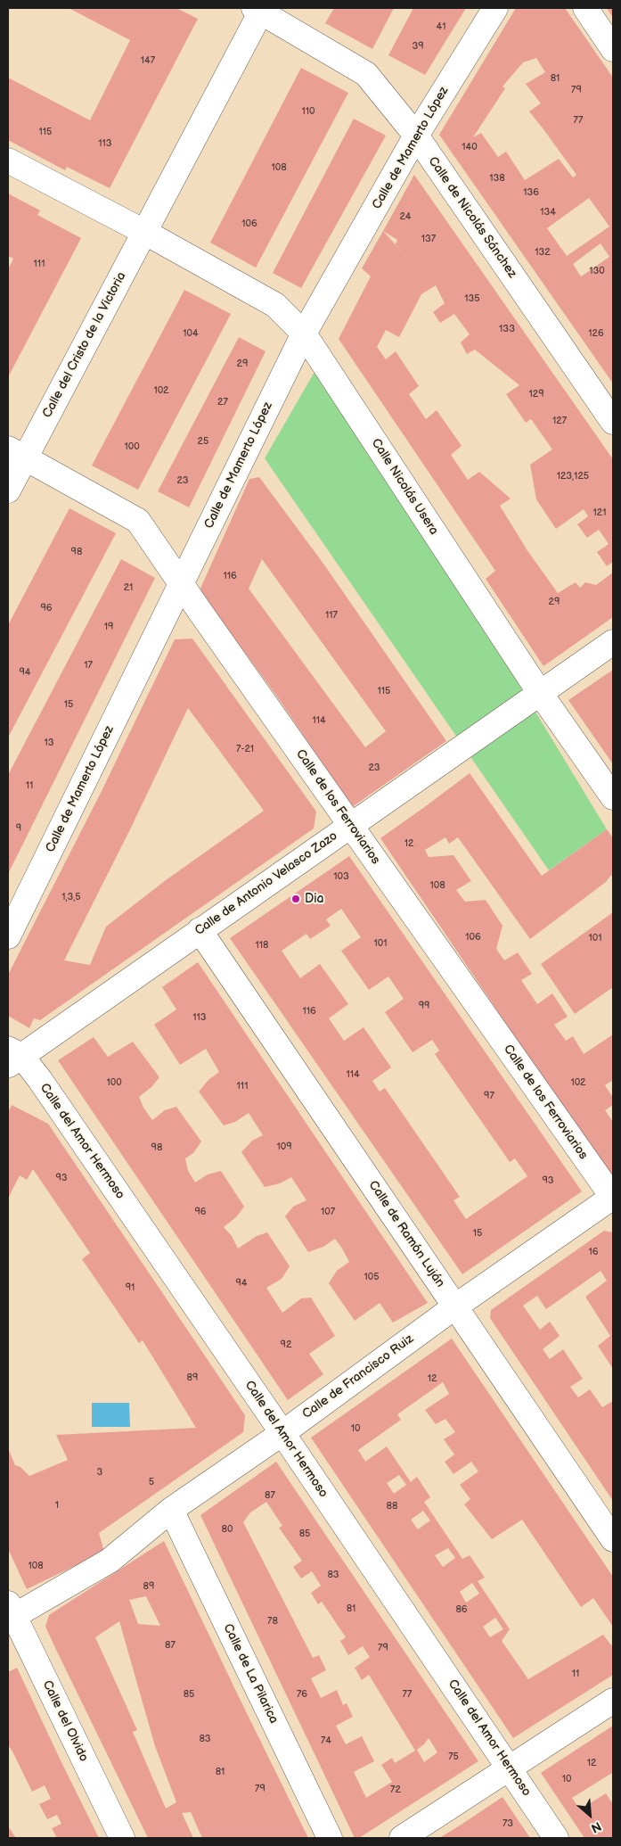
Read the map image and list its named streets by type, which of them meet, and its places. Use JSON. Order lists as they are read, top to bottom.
{
  "streets": {
    "street": [
      "Calle de Mamerto López",
      "Calle de Nicolás Sánchez",
      "Calle del Cristo de la Victoria",
      "Calle Nicolás Usera",
      "Calle de los Ferroviarios",
      "Calle de Antonio Velasco Zazo",
      "Calle del Amor Hermoso",
      "Calle de Ramón Luján",
      "Calle de Francisco Ruiz",
      "Calle de La Pilarica",
      "Calle del Olvido"
    ]
  },
  "crossings": [
    ["Calle de Mamerto López", "Calle de Nicolás Sánchez"],
    ["Calle de Mamerto López", "Calle Nicolás Usera"],
    ["Calle de Mamerto López", "Calle de los Ferroviarios"],
    ["Calle de Nicolás Sánchez", "Calle del Cristo de la Victoria"],
    ["Calle del Cristo de la Victoria", "Calle Nicolás Usera"],
    ["Calle del Cristo de la Victoria", "Calle de los Ferroviarios"],
    ["Calle Nicolás Usera", "Calle de Antonio Velasco Zazo"],
    ["Calle de los Ferroviarios", "Calle de Antonio Velasco Zazo"],
    ["Calle de los Ferroviarios", "Calle de Francisco Ruiz"],
    ["Calle de Antonio Velasco Zazo", "Calle del Amor Hermoso"],
    ["Calle de Antonio Velasco Zazo", "Calle de Ramón Luján"],
    ["Calle del Amor Hermoso", "Calle de Francisco Ruiz"],
    ["Calle de Ramón Luján", "Calle de Francisco Ruiz"],
    ["Calle de Francisco Ruiz", "Calle de La Pilarica"],
    ["Calle de Francisco Ruiz", "Calle del Olvido"]
  ],
  "places": ["Dia"],
  "house_numbers": [
    "41",
    "39",
    "147",
    "81",
    "79",
    "110",
    "77",
    "115",
    "113",
    "140",
    "108",
    "138",
    "136",
    "134",
    "24",
    "106",
    "137",
    "132",
    "111",
    "130",
    "135",
    "133",
    "104",
    "126",
    "29",
    "102",
    "129",
    "27",
    "127",
    "25",
    "100",
    "123,125",
    "23",
    "121",
    "98",
    "116",
    "21",
    "29",
    "96",
    "117",
    "19",
    "17",
    "94",
    "115",
    "15",
    "114",
    "13",
    "7-21",
    "23",
    "11",
    "9",
    "12",
    "103",
    "108",
    "1,3,5",
    "106",
    "101",
    "101",
    "118",
    "99",
    "116",
    "113",
    "114",
    "100",
    "102",
    "111",
    "97",
    "109",
    "98",
    "93",
    "93",
    "96",
    "107",
    "15",
    "16",
    "105",
    "94",
    "91",
    "92",
    "89",
    "12",
    "10",
    "3",
    "5",
    "87",
    "1",
    "88",
    "80",
    "85",
    "108",
    "83",
    "89",
    "81",
    "86",
    "78",
    "87",
    "79",
    "11",
    "85",
    "76",
    "77",
    "83",
    "74",
    "75",
    "12",
    "81",
    "10",
    "79",
    "72",
    "73"
  ],
  "north": "bottom right"
}
